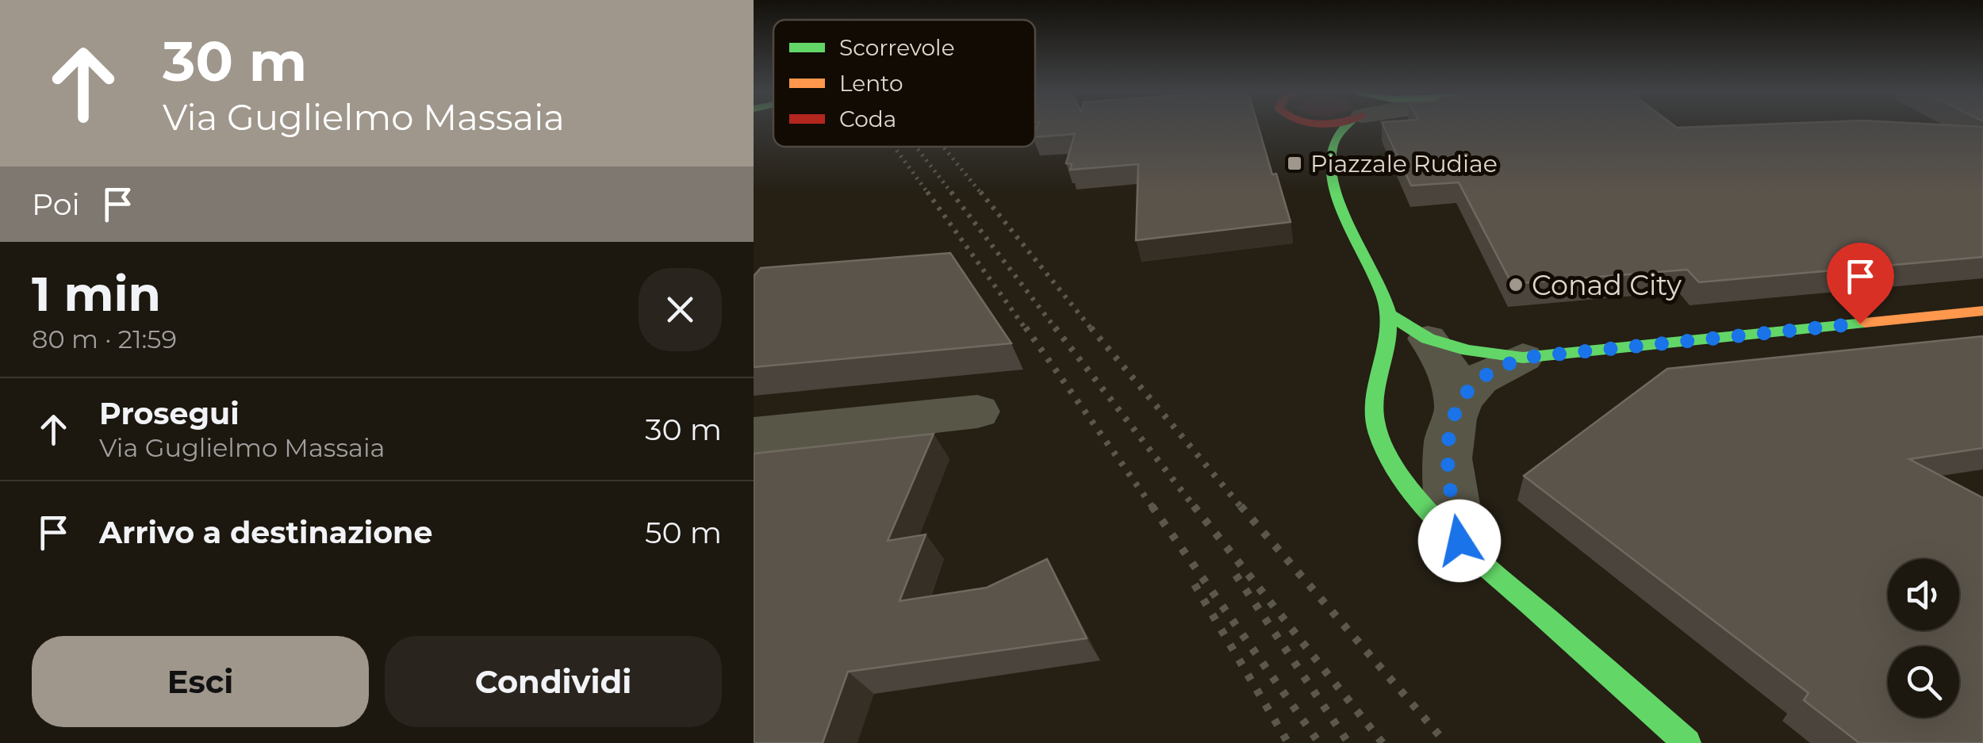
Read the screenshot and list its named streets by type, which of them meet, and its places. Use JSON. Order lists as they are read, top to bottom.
{
  "places": {
    "transit": ["Piazzale Rudiae"],
    "other": ["Conad City"]
  },
  "legend": ["Scorrevole", "Lento", "Coda"],
  "page": {
    "turn": ["30 m", "Via Guglielmo Massaia"],
    "then": "Poi",
    "heading": ["1 min", "80 m · 21:59"],
    "list": [
      {
        "name": "Prosegui",
        "note": "Via Guglielmo Massaia",
        "value": "30 m"
      },
      {
        "name": "Arrivo a destinazione",
        "value": "50 m"
      }
    ],
    "buttons": ["Esci", "Condividi"]
  }
}
